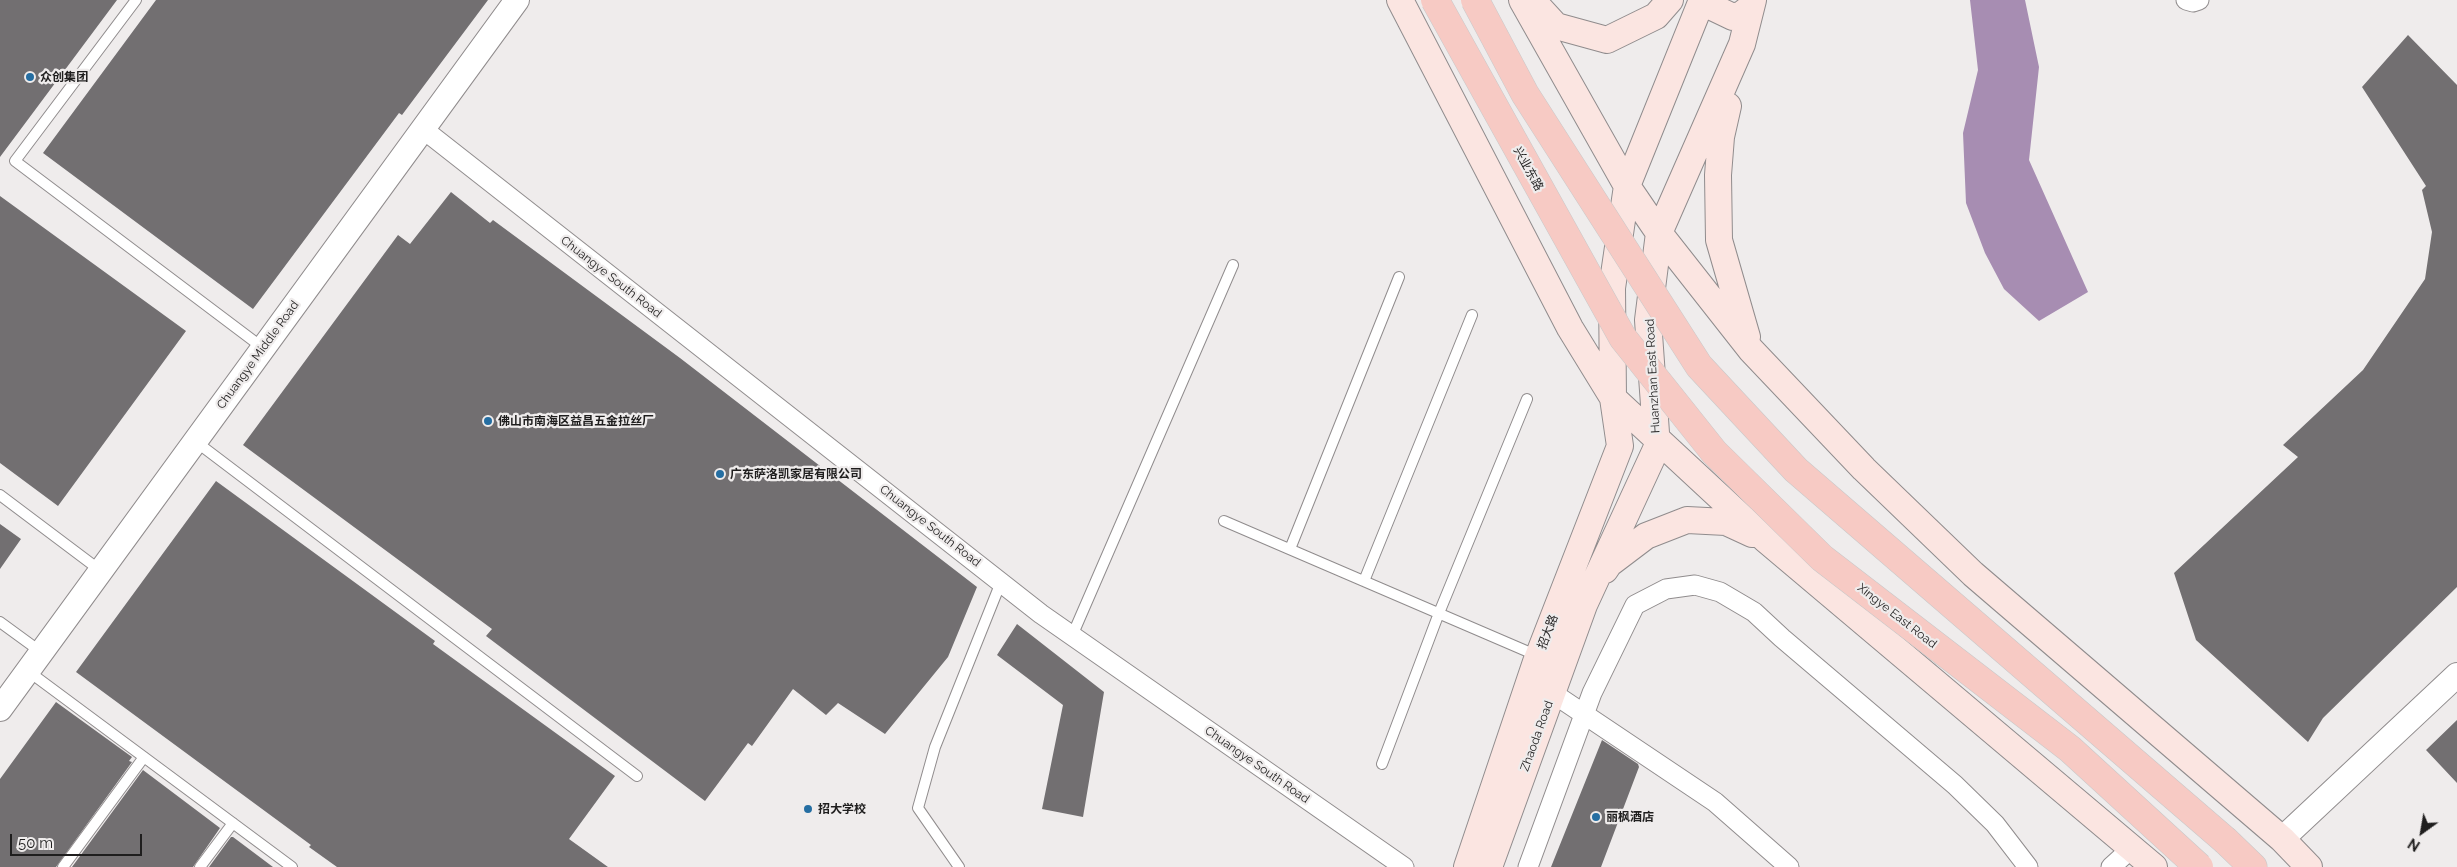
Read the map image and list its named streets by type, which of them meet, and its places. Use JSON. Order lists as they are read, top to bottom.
{
  "streets": {
    "main road": [
      "Huanzhan East Road",
      "Xingye East Road",
      "招大路",
      "Zhaoda Road"
    ],
    "street": ["Chuangye South Road", "Chuangye Middle Road"]
  },
  "crossings": [
    ["Chuangye South Road", "Chuangye Middle Road"],
    ["Huanzhan East Road", "Zhaoda Road"],
    ["招大路", "Zhaoda Road"]
  ],
  "places": [
    "众创集团",
    "佛山市南海区益昌五金拉丝厂",
    "广东萨洛凯家居有限公司",
    "招大学校",
    "丽枫酒店"
  ],
  "scale_bar": "50 m",
  "north": "bottom left"
}
